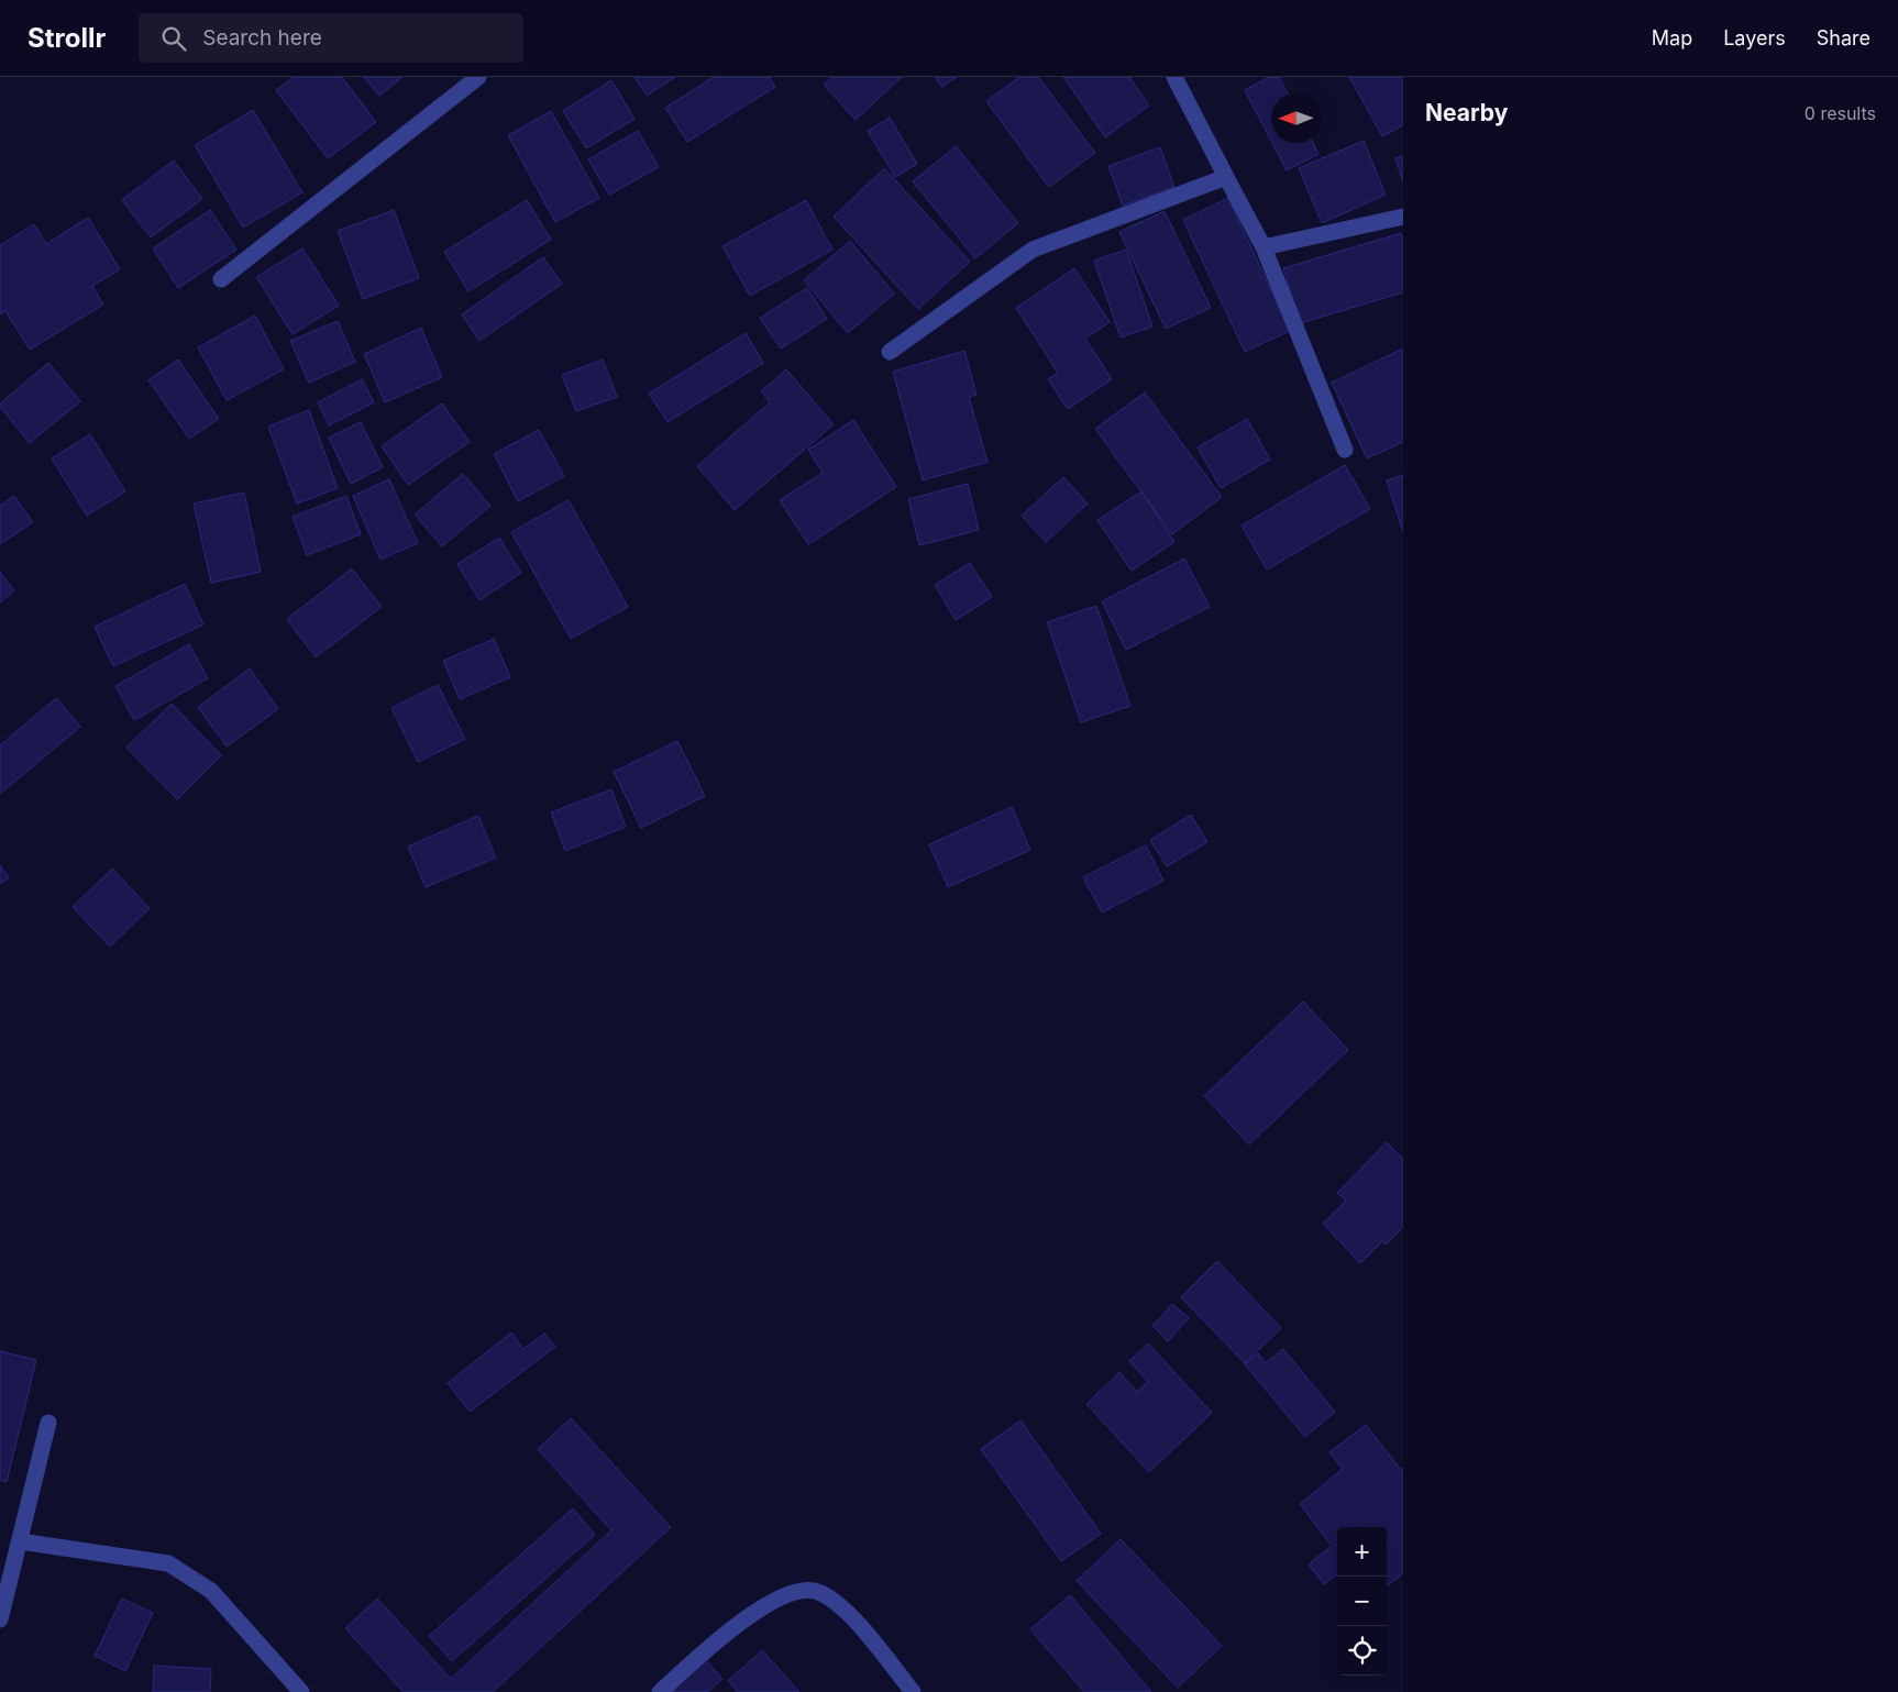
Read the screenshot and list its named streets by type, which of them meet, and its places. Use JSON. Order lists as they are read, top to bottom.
{
  "north": "left",
  "page": {
    "header": "Strollr",
    "search": "Search here",
    "nav": ["Map", "Layers", "Share"],
    "heading": ["Nearby", "0 results"],
    "map_buttons": ["+", "−"]
  }
}
